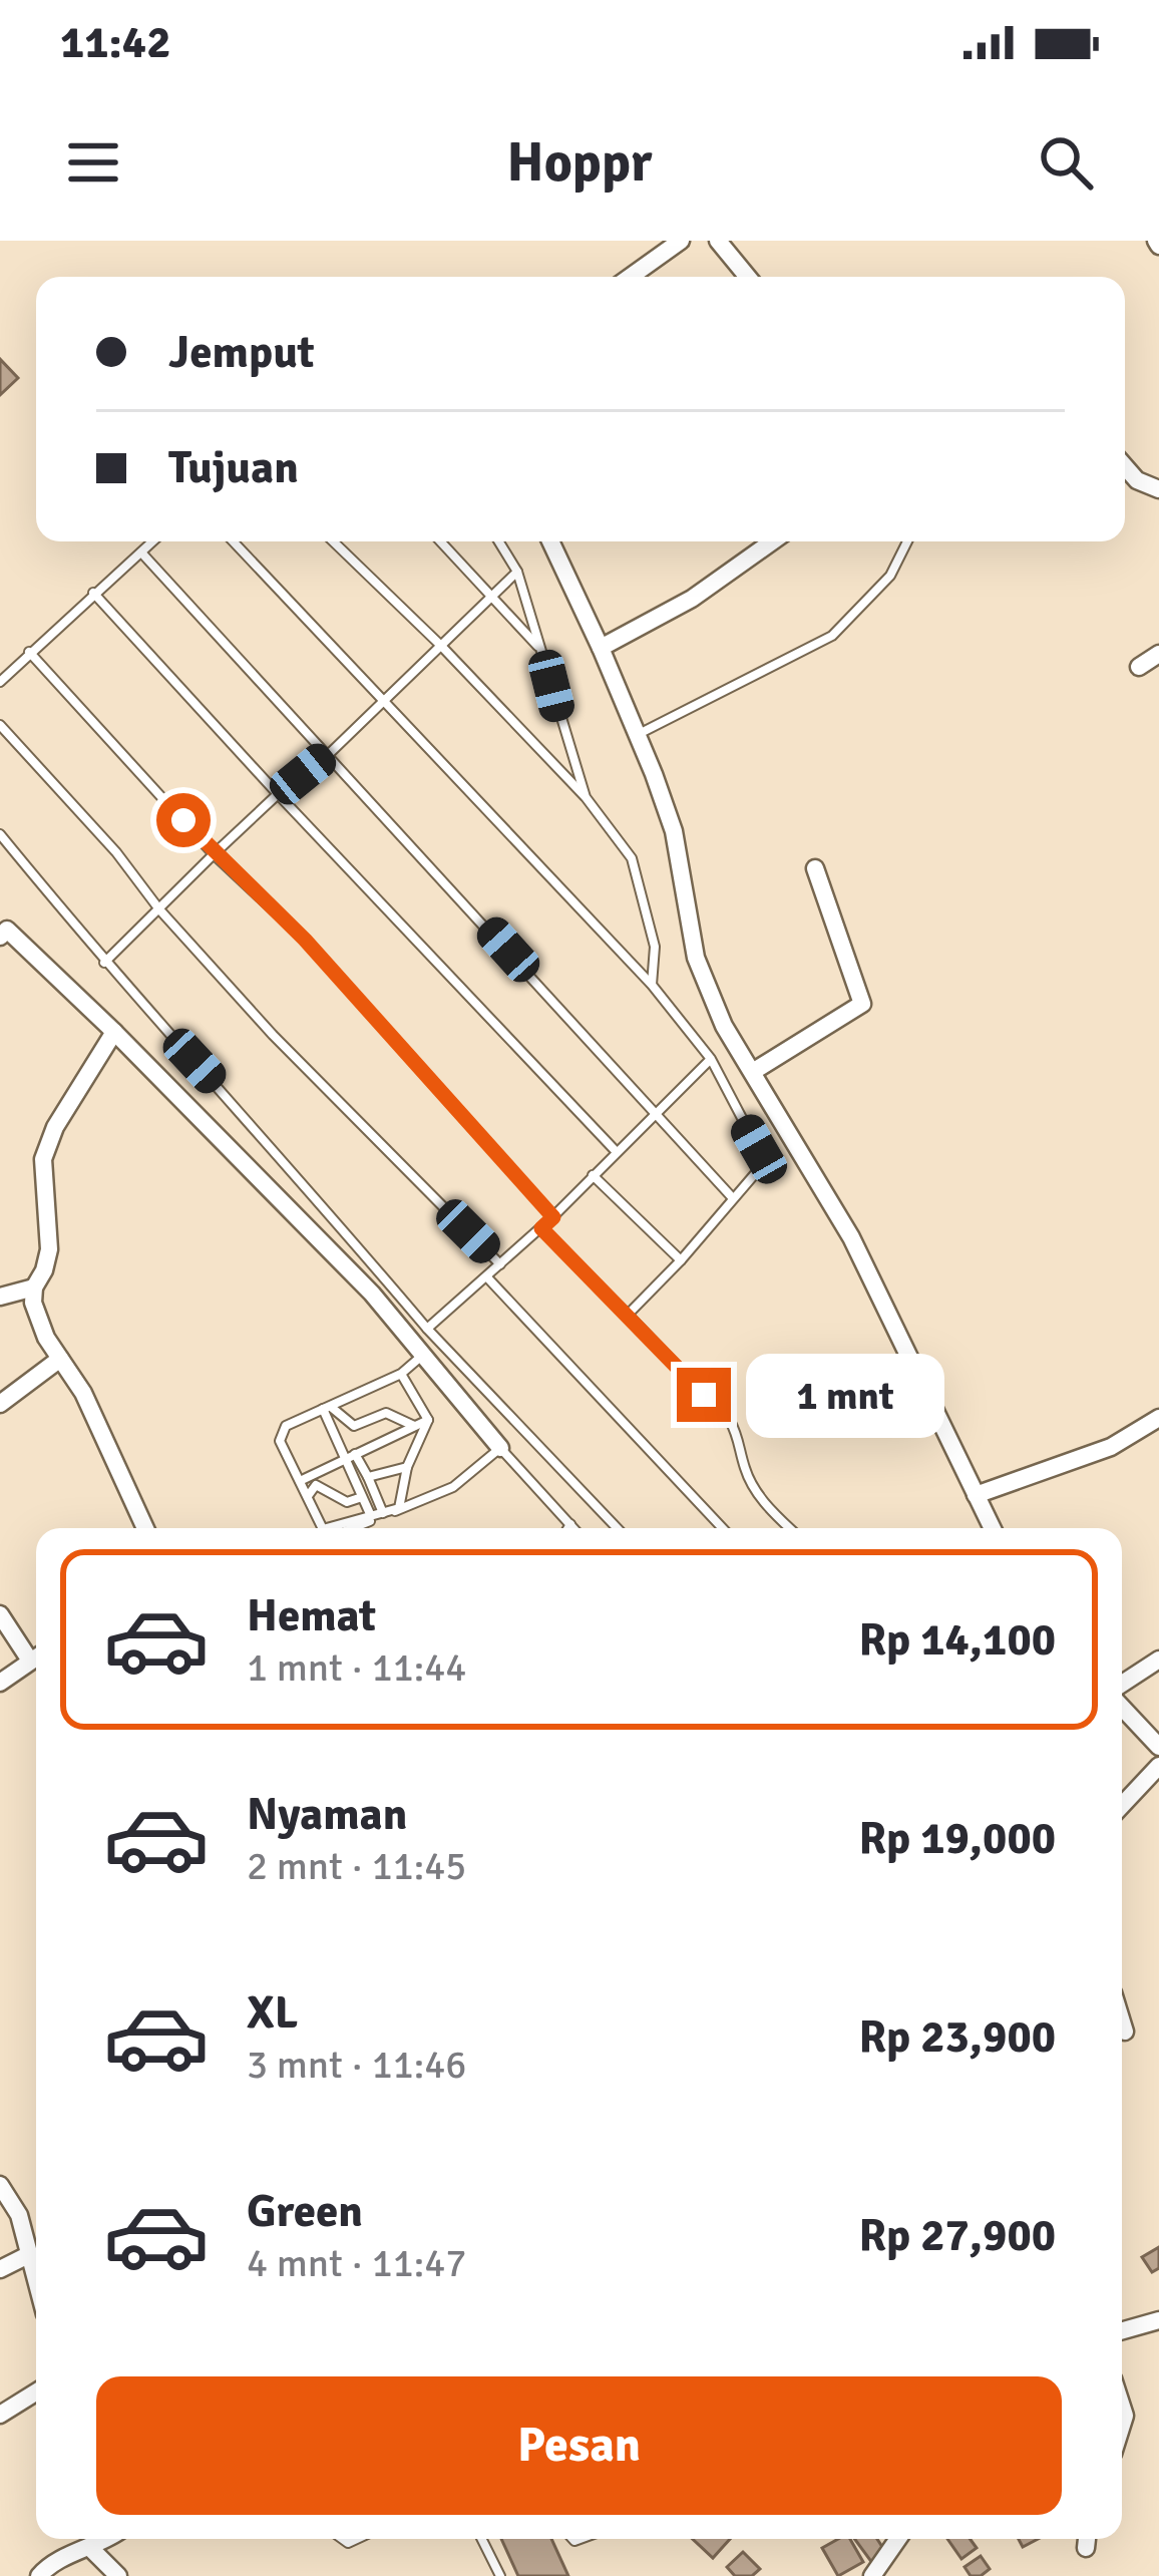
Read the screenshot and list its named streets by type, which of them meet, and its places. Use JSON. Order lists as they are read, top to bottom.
{
  "page": {
    "status": "11:42",
    "header": "Hoppr",
    "banner": ["Jemput", "Tujuan"],
    "bubble": "1 mnt",
    "list": [
      {
        "name": "Hemat",
        "note": "1 mnt · 11:44",
        "value": "Rp 14,100"
      },
      {
        "name": "Nyaman",
        "note": "2 mnt · 11:45",
        "value": "Rp 19,000"
      },
      {
        "name": "XL",
        "note": "3 mnt · 11:46",
        "value": "Rp 23,900"
      },
      {
        "name": "Green",
        "note": "4 mnt · 11:47",
        "value": "Rp 27,900"
      }
    ],
    "buttons": "Pesan"
  }
}
